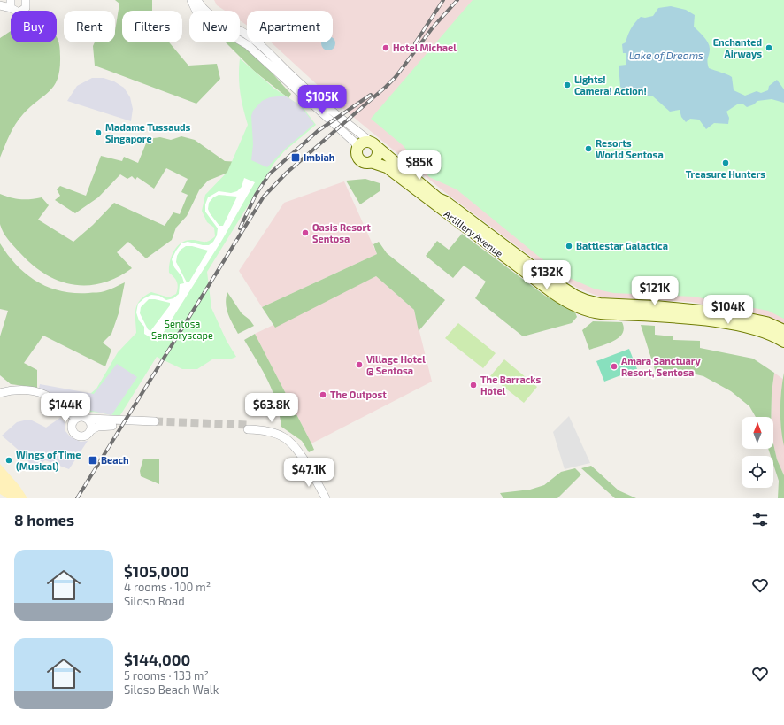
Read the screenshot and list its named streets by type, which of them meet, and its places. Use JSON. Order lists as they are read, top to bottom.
{
  "streets": {
    "street": ["Artillery Avenue"]
  },
  "water": ["Lake of Dreams"],
  "parks": ["Sentosa Sensoryscape"],
  "places": {
    "other": [
      "Hotel Michael",
      "Enchanted Airways",
      "Lights! Camera! Action!",
      "Madame Tussauds Singapore",
      "Resorts World Sentosa",
      "Treasure Hunters",
      "Oasis Resort Sentosa",
      "Battlestar Galactica",
      "Village Hotel @ Sentosa",
      "Amara Sanctuary Resort, Sentosa",
      "The Barracks Hotel",
      "The Outpost",
      "Wings of Time (Musical)"
    ],
    "transit": ["Imbiah", "Beach"]
  },
  "north": "top",
  "page": {
    "chip": [
      "Buy",
      "Rent",
      "Filters",
      "New",
      "Apartment"
    ],
    "price": [
      "$105K",
      "$85K",
      "$132K",
      "$121K",
      "$104K",
      "$144K",
      "$63.8K",
      "$47.1K"
    ],
    "heading": "8 homes",
    "list": [
      {
        "name": "$105,000",
        "note": "4 rooms · 100 m² · Siloso Road"
      },
      {
        "name": "$144,000",
        "note": "5 rooms · 133 m² · Siloso Beach Walk"
      }
    ]
  }
}
